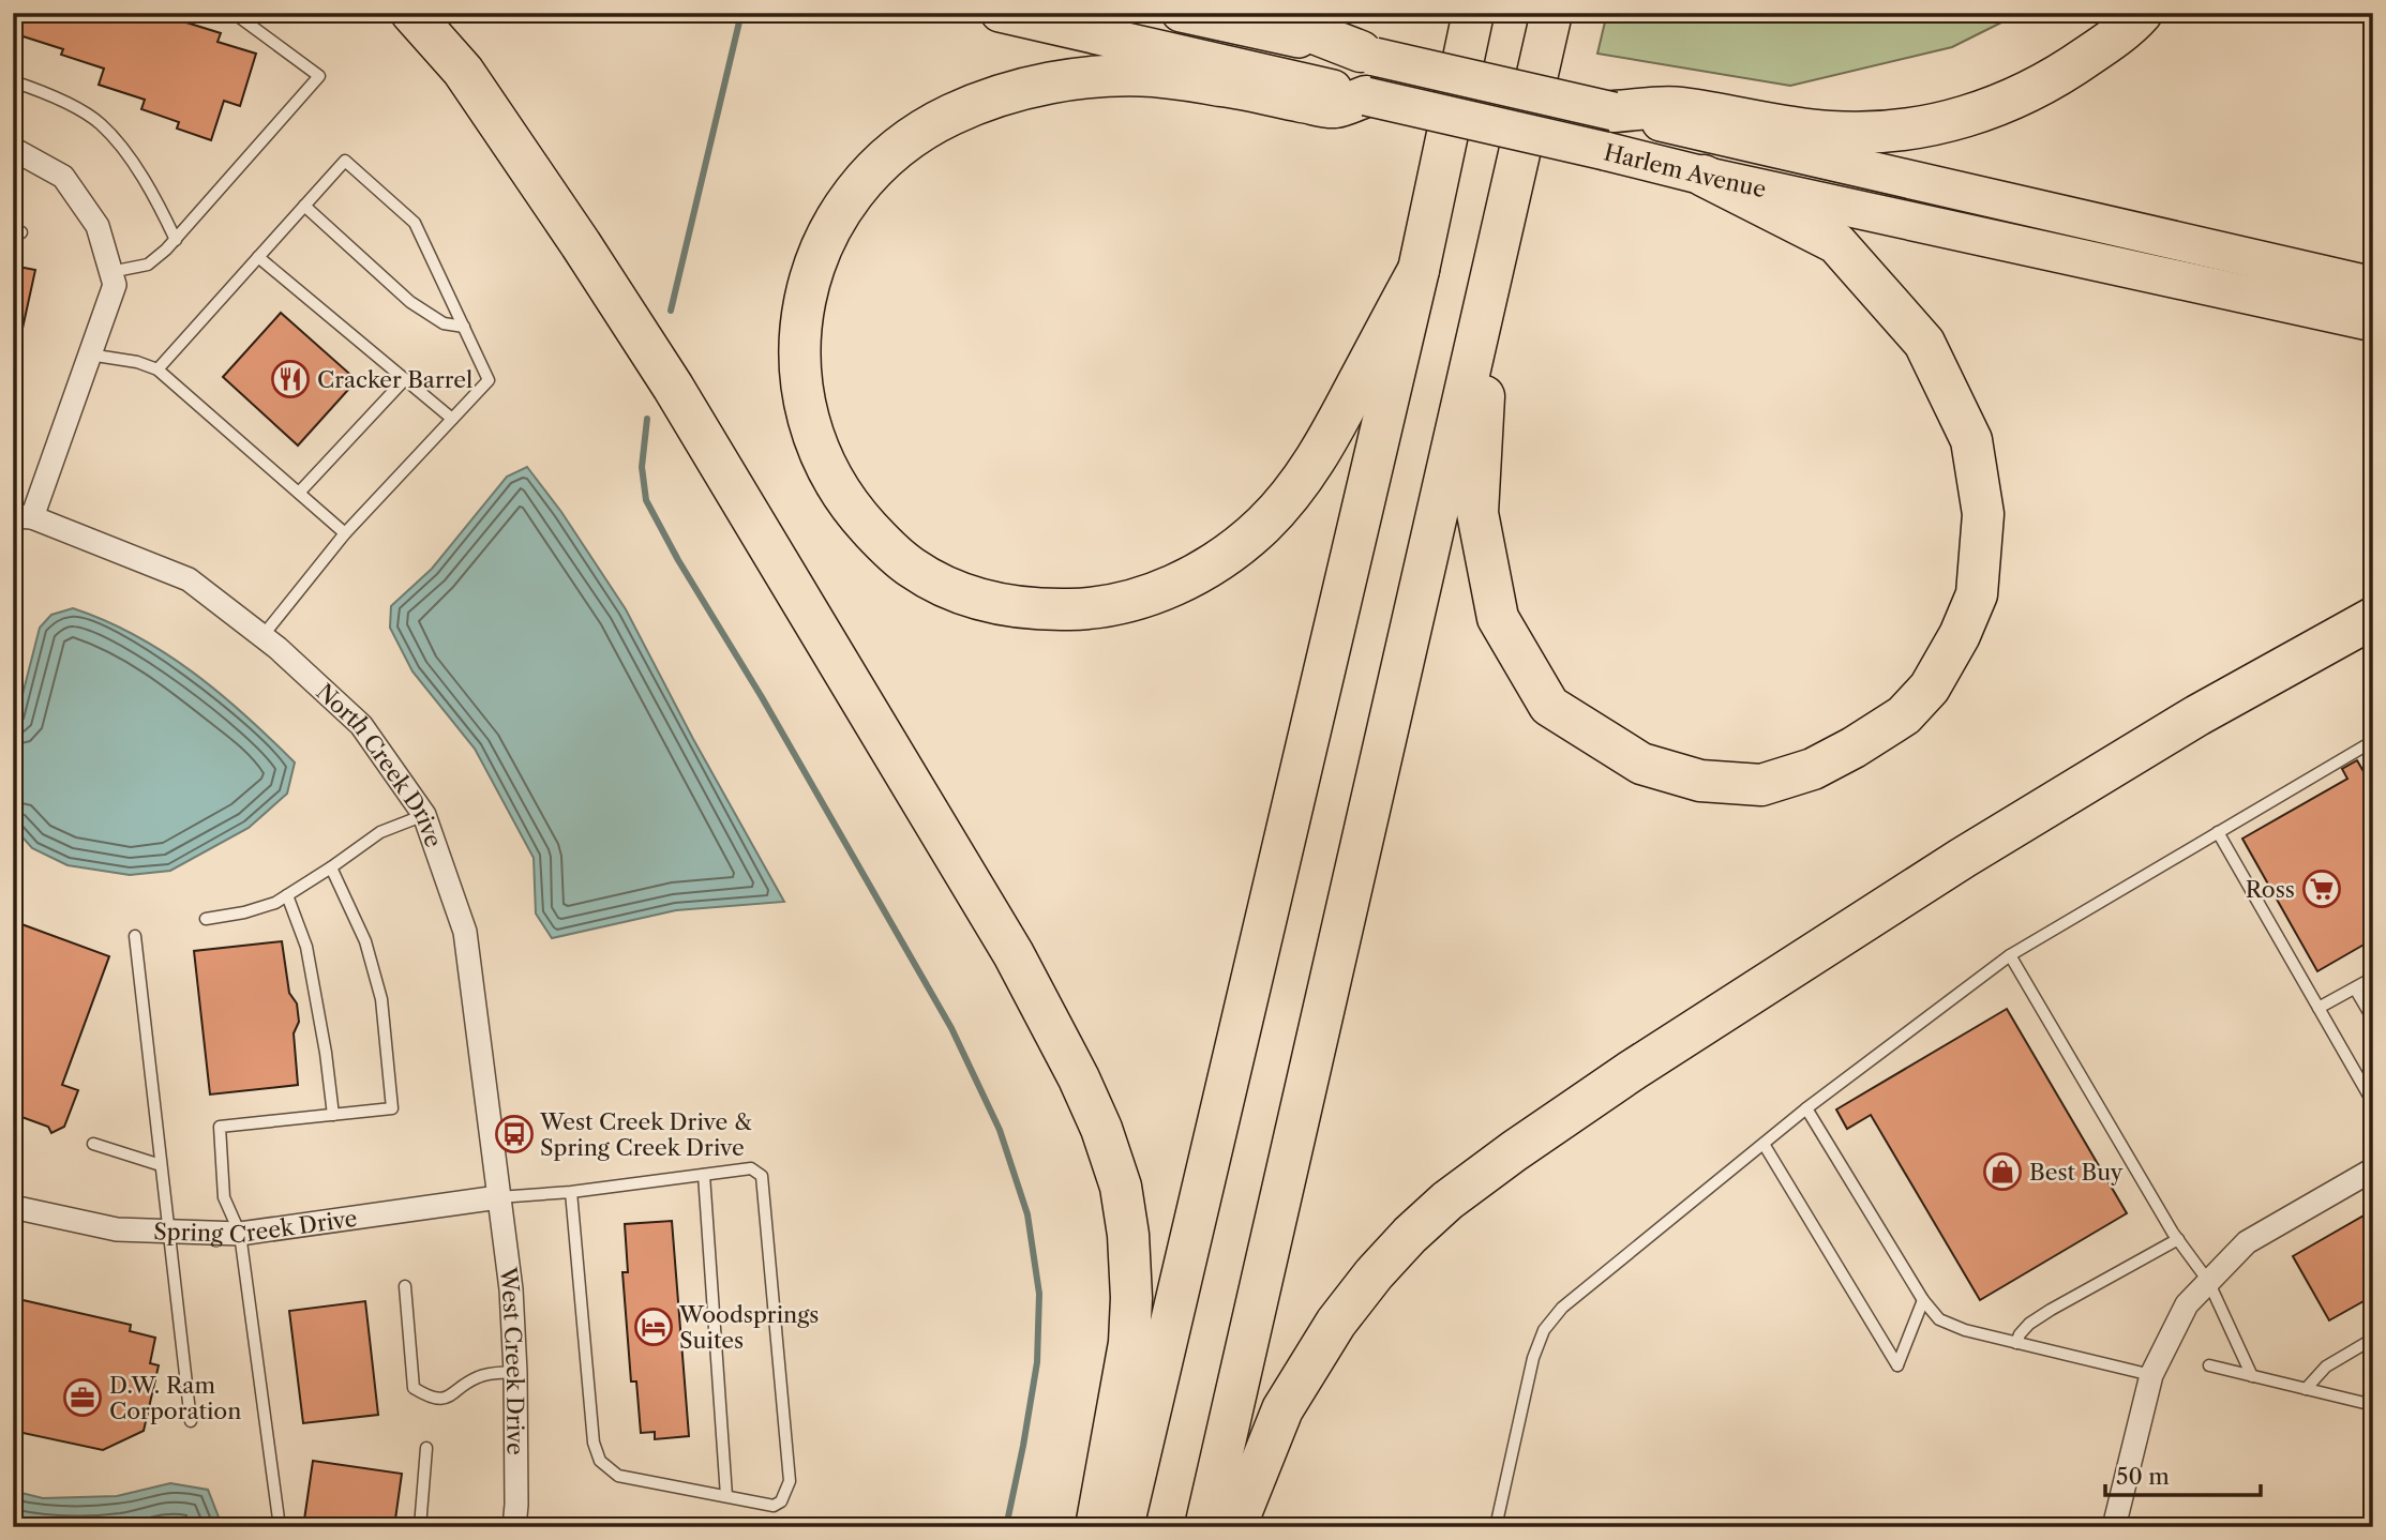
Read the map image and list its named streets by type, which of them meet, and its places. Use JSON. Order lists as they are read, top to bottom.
{
  "streets": {
    "main road": ["Harlem Avenue"],
    "street": ["North Creek Drive", "Spring Creek Drive", "West Creek Drive"]
  },
  "crossings": [
    ["North Creek Drive", "Spring Creek Drive"],
    ["North Creek Drive", "West Creek Drive"],
    ["Spring Creek Drive", "West Creek Drive"]
  ],
  "places": {
    "restaurant": ["Cracker Barrel"],
    "supermarket": ["Ross"],
    "bus stop": ["West Creek Drive & Spring Creek Drive"],
    "shop": ["Best Buy"],
    "hotel": ["Woodsprings Suites"],
    "office": ["D.W. Ram Corporation"]
  },
  "scale_bar": "50 m"
}
